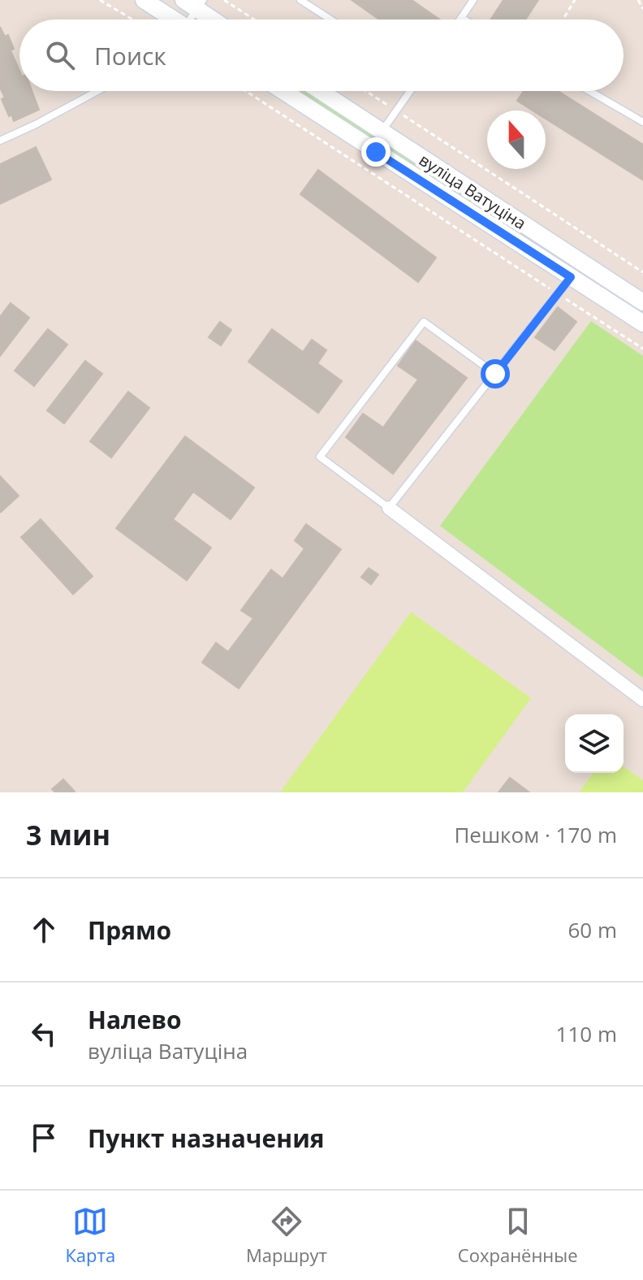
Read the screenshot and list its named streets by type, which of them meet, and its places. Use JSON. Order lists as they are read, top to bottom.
{
  "streets": {
    "street": ["вуліца Ватуціна"]
  },
  "north": "top",
  "page": {
    "search": "Поиск",
    "heading": ["3 мин", "Пешком · 170 m"],
    "list": [
      ["Прямо", "60 m"],
      ["Налево", "вуліца Ватуціна", "110 m"],
      "Пункт назначения"
    ],
    "nav": ["Карта", "Маршрут", "Сохранённые"]
  }
}
